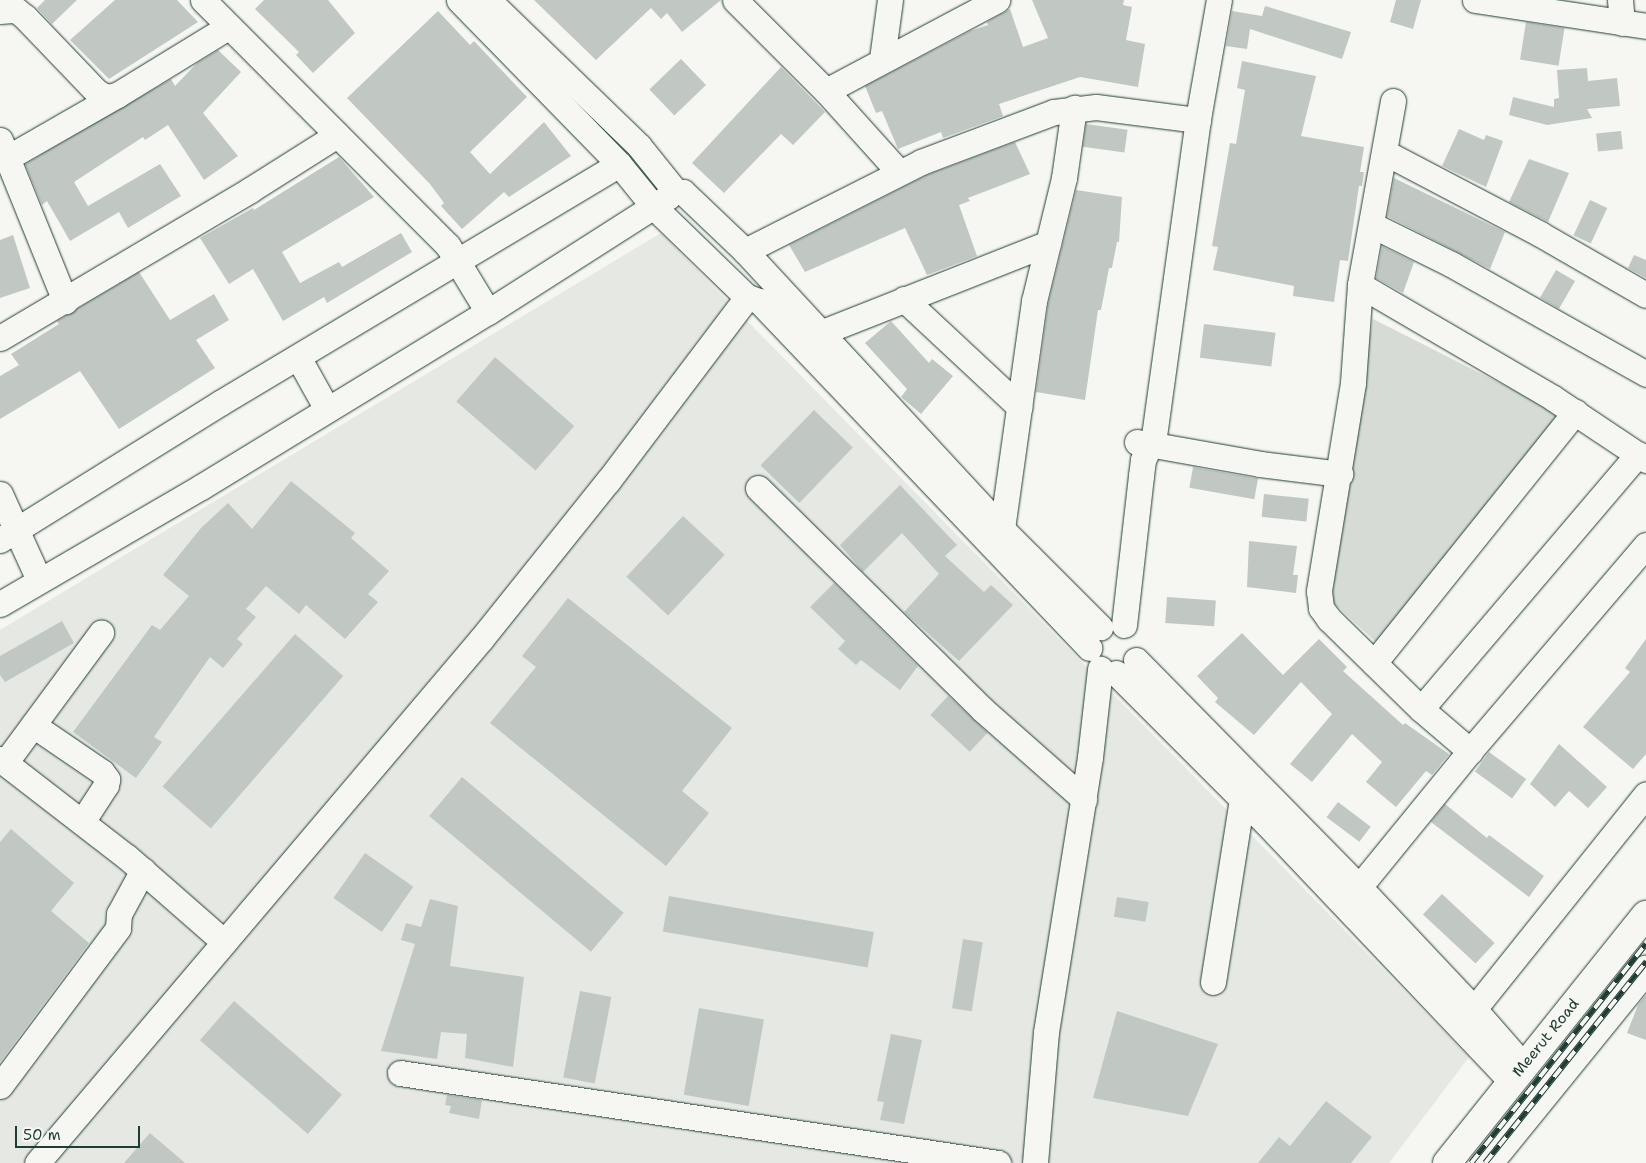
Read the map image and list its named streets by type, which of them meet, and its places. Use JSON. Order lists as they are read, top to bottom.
{
  "streets": {
    "main road": ["Meerut Road"]
  },
  "scale_bar": "50 m"
}
